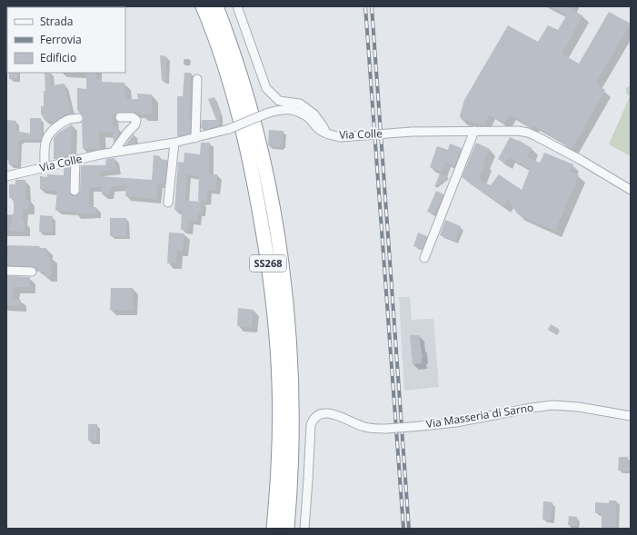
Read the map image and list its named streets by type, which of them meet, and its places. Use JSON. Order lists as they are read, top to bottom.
{
  "streets": {
    "highway": ["SS268"],
    "street": ["Via Colle", "Via Masseria di Sarno"]
  },
  "legend": ["Strada", "Ferrovia", "Edificio"]
}
